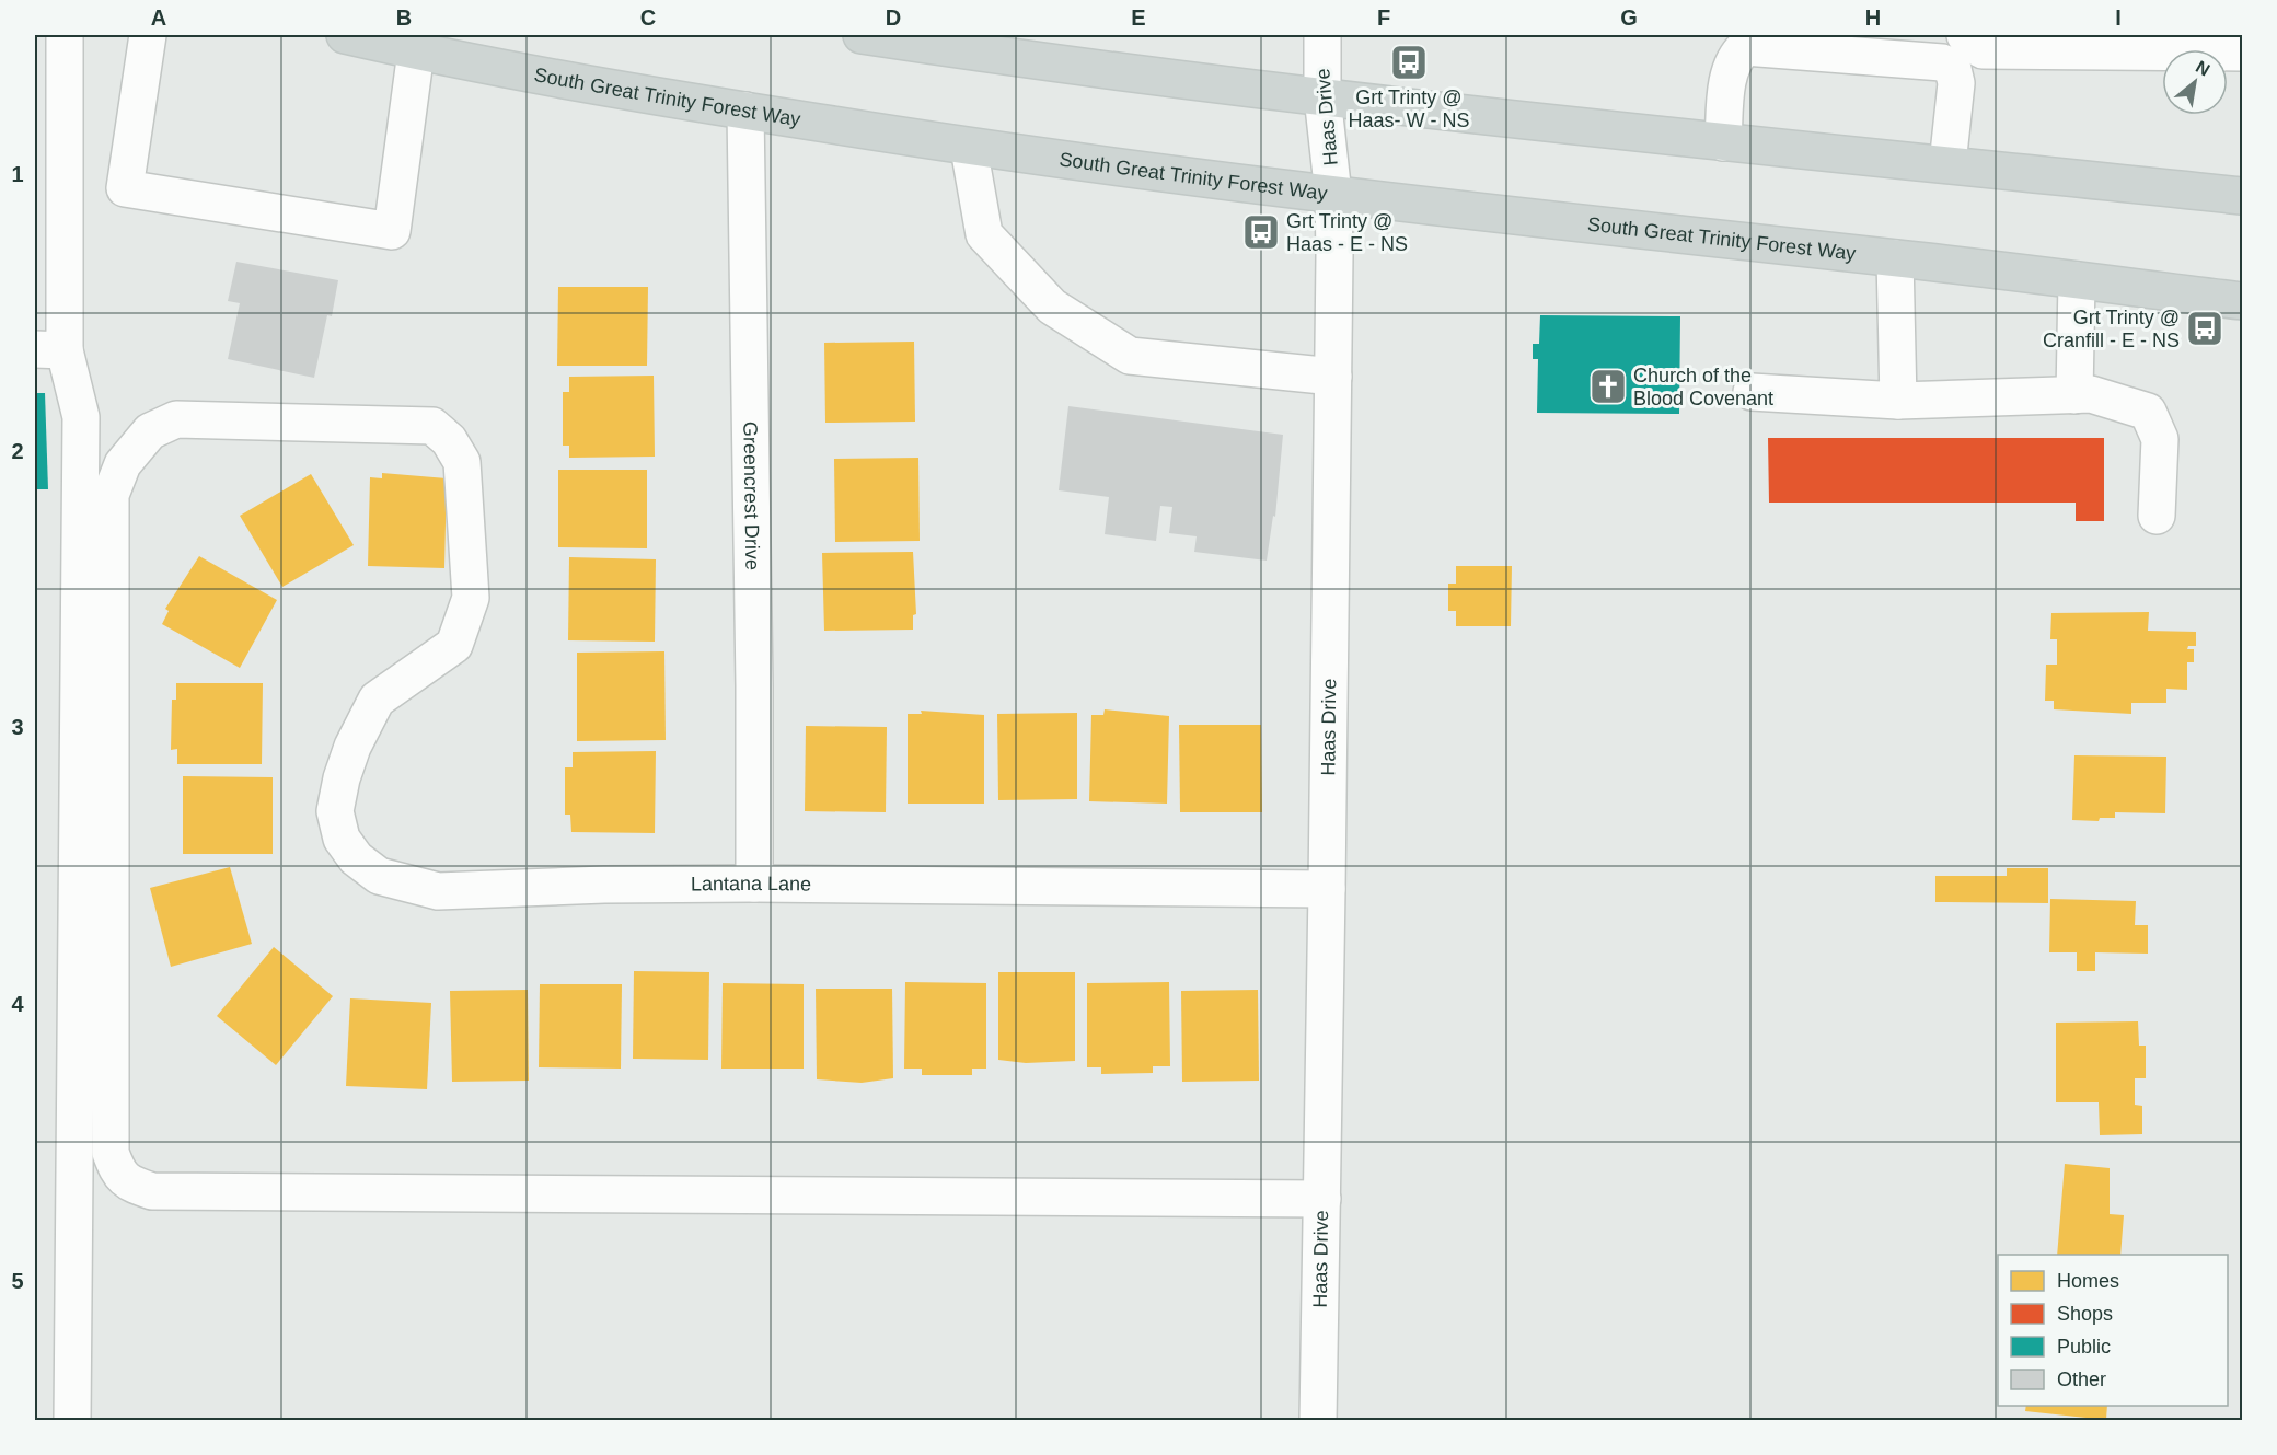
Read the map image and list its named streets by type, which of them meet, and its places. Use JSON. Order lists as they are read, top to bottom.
{
  "streets": {
    "main road": ["South Great Trinity Forest Way"],
    "street": ["Haas Drive", "Greencrest Drive", "Lantana Lane"]
  },
  "crossings": [
    ["South Great Trinity Forest Way", "Haas Drive"],
    ["South Great Trinity Forest Way", "Greencrest Drive"],
    ["Haas Drive", "Lantana Lane"],
    ["Greencrest Drive", "Lantana Lane"]
  ],
  "places": {
    "bus stop": ["Grt Trinty @ Haas- W - NS", "Grt Trinty @ Haas - E - NS", "Grt Trinty @ Cranfill - E - NS"],
    "church": ["Church of the Blood Covenant"]
  },
  "legend": [
    "Homes",
    "Shops",
    "Public",
    "Other"
  ],
  "north": "top right",
  "grid": {
    "columns": [
      "A",
      "B",
      "C",
      "D",
      "E",
      "F",
      "G",
      "H",
      "I"
    ],
    "rows": [
      "1",
      "2",
      "3",
      "4",
      "5"
    ]
  }
}
